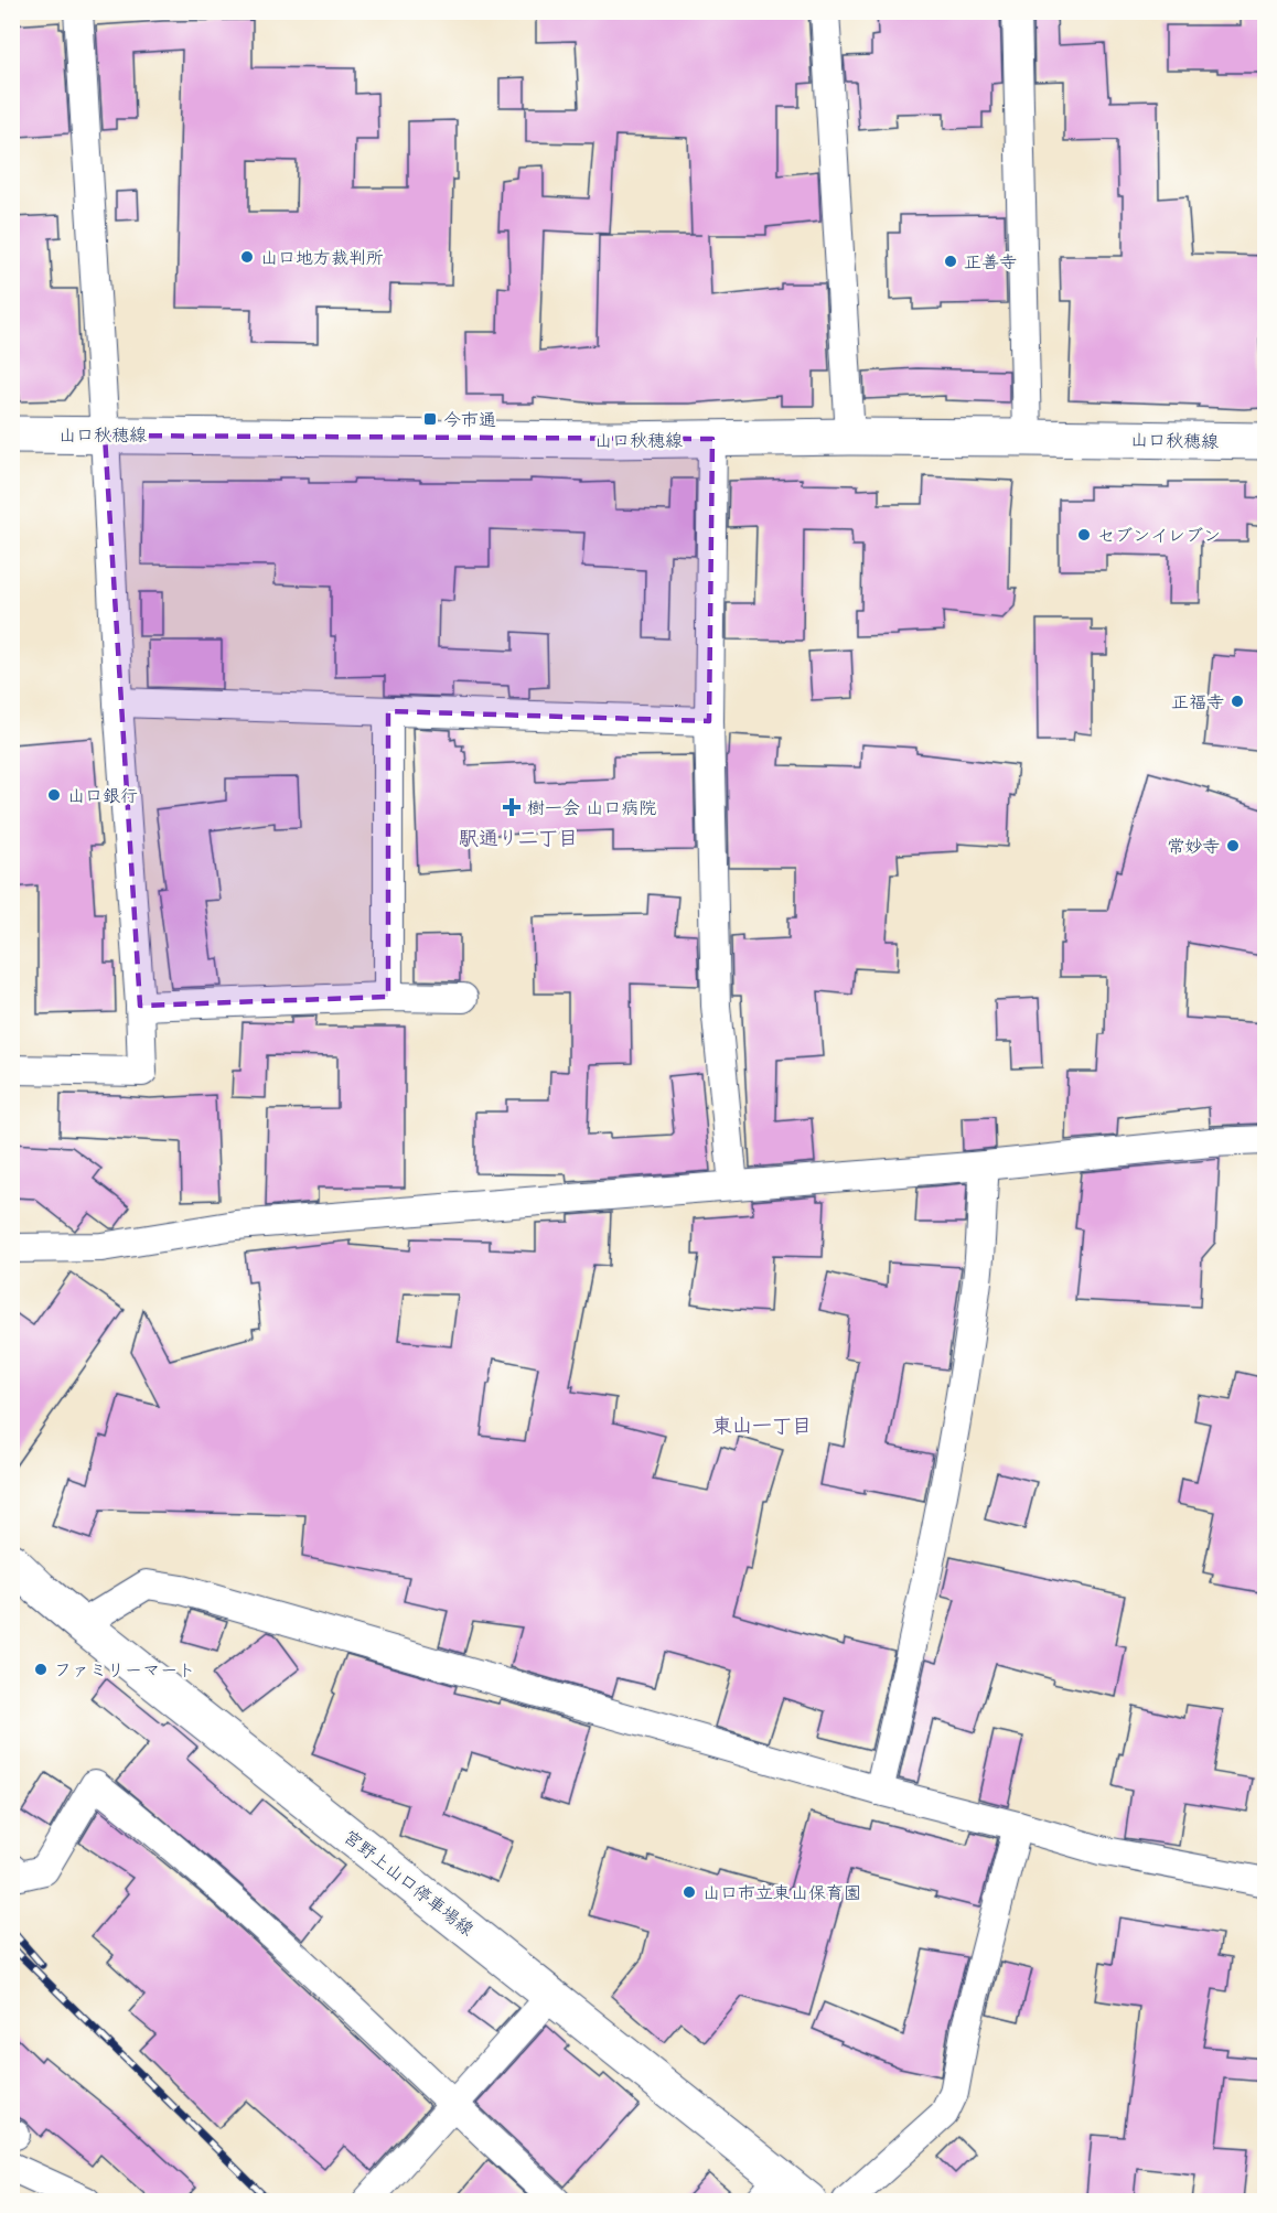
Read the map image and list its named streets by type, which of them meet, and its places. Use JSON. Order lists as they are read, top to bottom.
{
  "streets": {
    "main road": ["山口秋穂線", "宮野上山口停車場線"]
  },
  "districts": ["駅通り二丁目", "東山一丁目"],
  "places": {
    "other": [
      "山口地方裁判所",
      "正善寺",
      "セブンイレブン",
      "正福寺",
      "山口銀行",
      "常妙寺",
      "ファミリーマート",
      "山口市立東山保育園"
    ],
    "transit": ["今市通"],
    "health": ["樹一会 山口病院"]
  }
}
